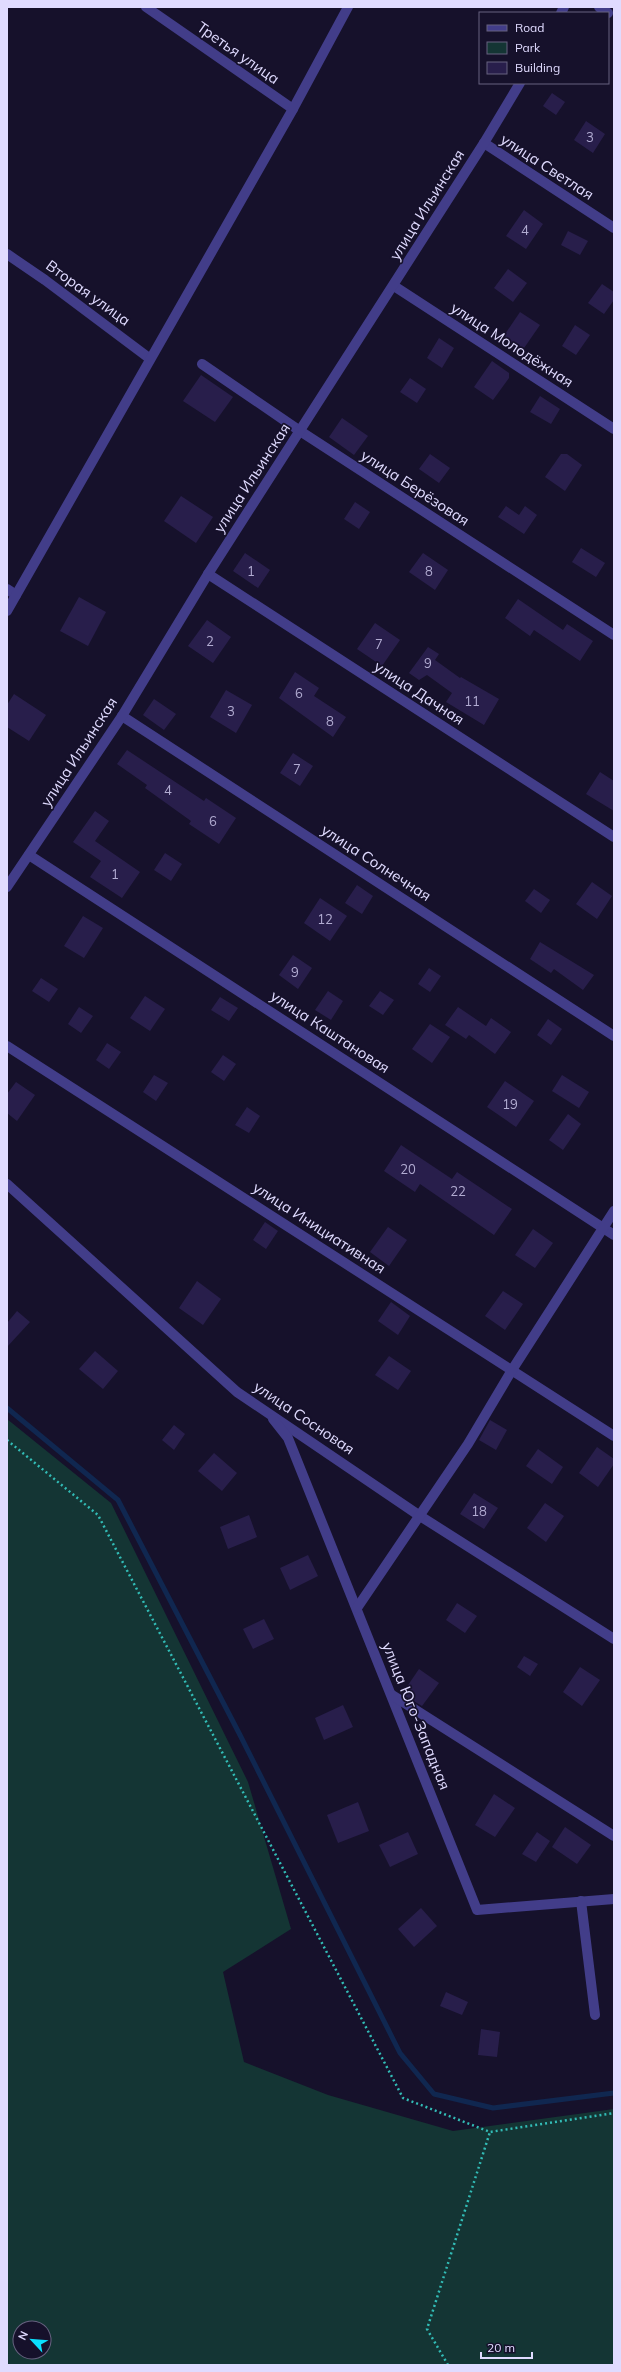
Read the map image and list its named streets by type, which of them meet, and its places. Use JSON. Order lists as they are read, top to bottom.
{
  "streets": {
    "street": [
      "Третья улица",
      "улица Светлая",
      "улица Ильинская",
      "Вторая улица",
      "улица Молодёжная",
      "улица Берёзовая",
      "улица Дачная",
      "улица Солнечная",
      "улица Каштановая",
      "улица Инициативная",
      "улица Сосновая",
      "улица Юго-Западная"
    ]
  },
  "crossings": [
    ["улица Светлая", "улица Ильинская"],
    ["улица Ильинская", "улица Молодёжная"],
    ["улица Ильинская", "улица Берёзовая"],
    ["улица Ильинская", "улица Дачная"],
    ["улица Ильинская", "улица Солнечная"],
    ["улица Ильинская", "улица Каштановая"],
    ["улица Сосновая", "улица Юго-Западная"]
  ],
  "house_numbers": [
    "3",
    "4",
    "1",
    "8",
    "2",
    "7",
    "9",
    "6",
    "11",
    "3",
    "8",
    "7",
    "4",
    "6",
    "1",
    "12",
    "9",
    "19",
    "20",
    "22",
    "18"
  ],
  "legend": ["Road", "Park", "Building"],
  "scale_bar": "20 m",
  "north": "top left"
}
